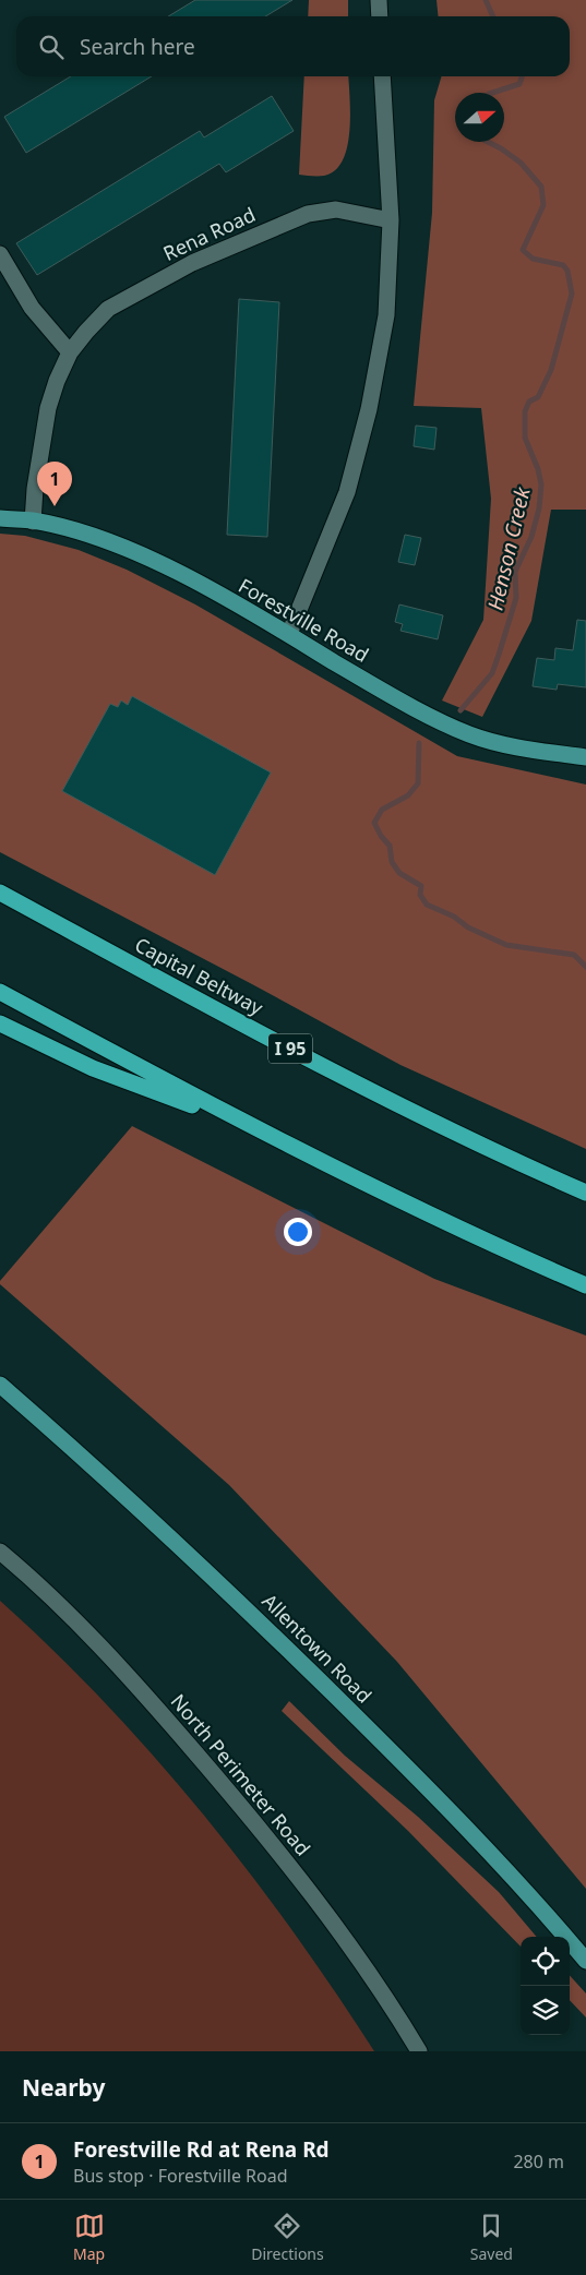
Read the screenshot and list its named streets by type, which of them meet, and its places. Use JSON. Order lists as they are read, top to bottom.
{
  "streets": {
    "highway": ["Capital Beltway", "I 95"],
    "main road": ["Forestville Road", "Allentown Road"],
    "street": ["Rena Road", "North Perimeter Road"]
  },
  "crossings": [
    ["Rena Road", "Forestville Road"]
  ],
  "water": ["Henson Creek"],
  "north": "right",
  "page": {
    "search": "Search here",
    "pins": "1",
    "heading": "Nearby",
    "list": [
      {
        "mark": "1",
        "name": "Forestville Rd at Rena Rd",
        "note": "Bus stop · Forestville Road",
        "value": "280 m"
      }
    ],
    "nav": ["Map", "Directions", "Saved"]
  }
}
